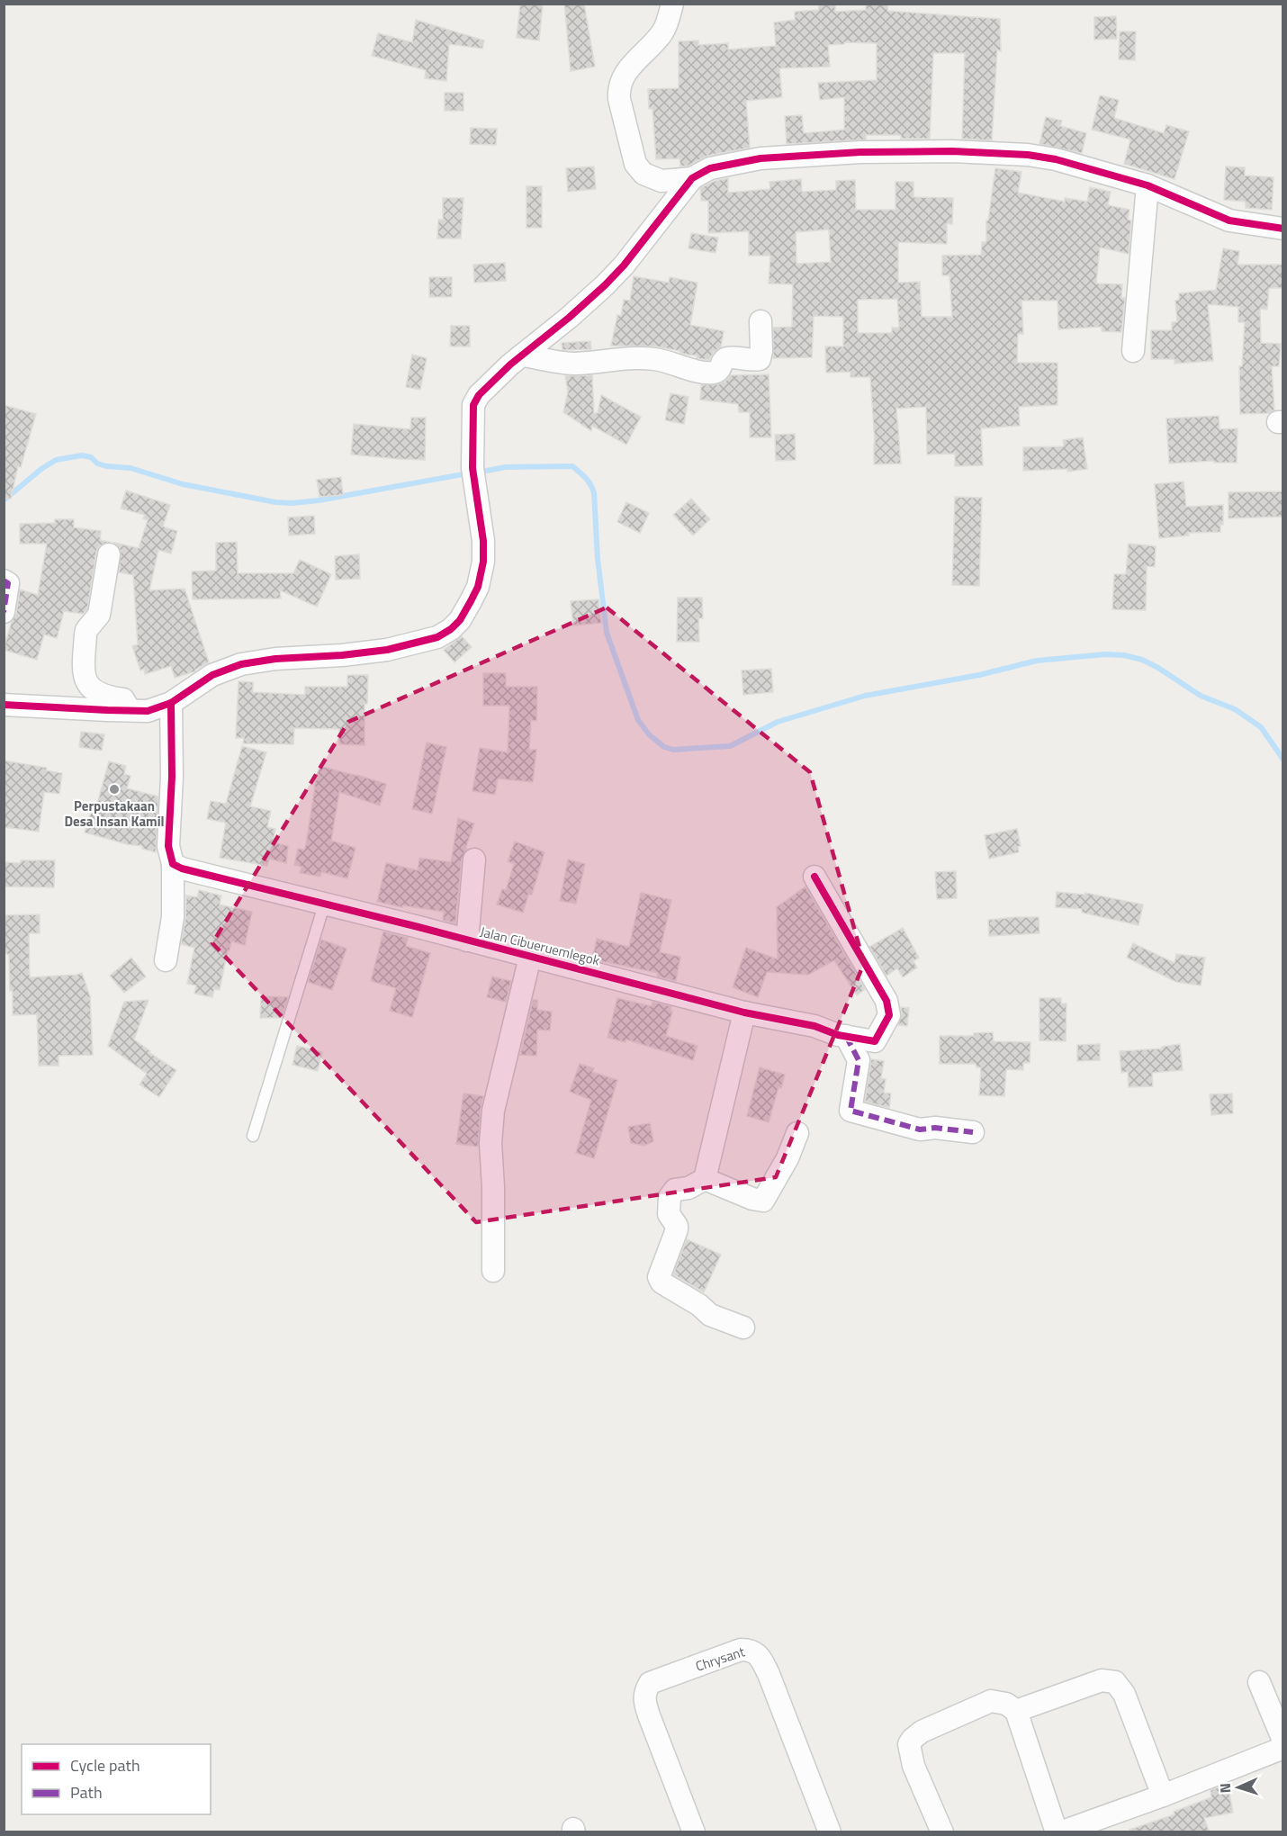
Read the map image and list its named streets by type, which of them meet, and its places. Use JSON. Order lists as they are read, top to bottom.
{
  "streets": {
    "street": ["Jalan Cibueruemlegok", "Chrysant"]
  },
  "places": ["Perpustakaan Desa Insan Kamil"],
  "legend": ["Cycle path", "Path"],
  "north": "left"
}
